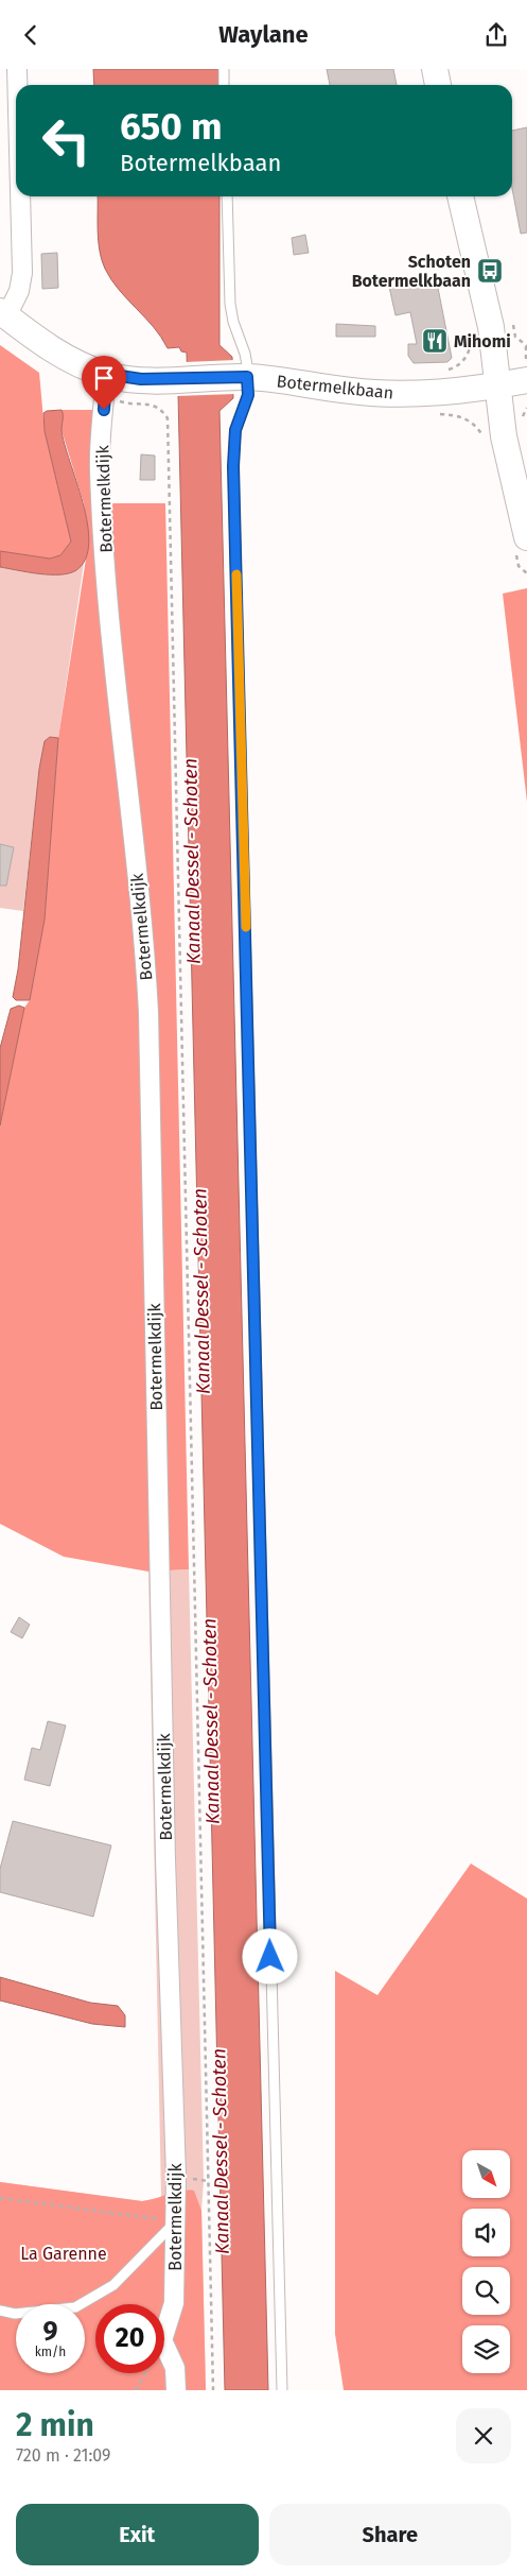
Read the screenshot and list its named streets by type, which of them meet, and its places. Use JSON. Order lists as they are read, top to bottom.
{
  "streets": {
    "main road": ["Botermelkbaan"],
    "street": ["Botermelkdijk"]
  },
  "crossings": [
    ["Botermelkbaan", "Botermelkdijk"]
  ],
  "water": ["Kanaal Dessel - Schoten"],
  "parks": ["La Garenne"],
  "places": {
    "bus stop": ["Schoten Botermelkbaan"],
    "restaurant": ["Mihomi"]
  },
  "north": "bottom right",
  "page": {
    "header": "Waylane",
    "turn": ["650 m", "Botermelkbaan"],
    "speed": "9 km/h",
    "limit": "20",
    "heading": ["2 min", "720 m · 21:09"],
    "buttons": ["Exit", "Share"]
  }
}
